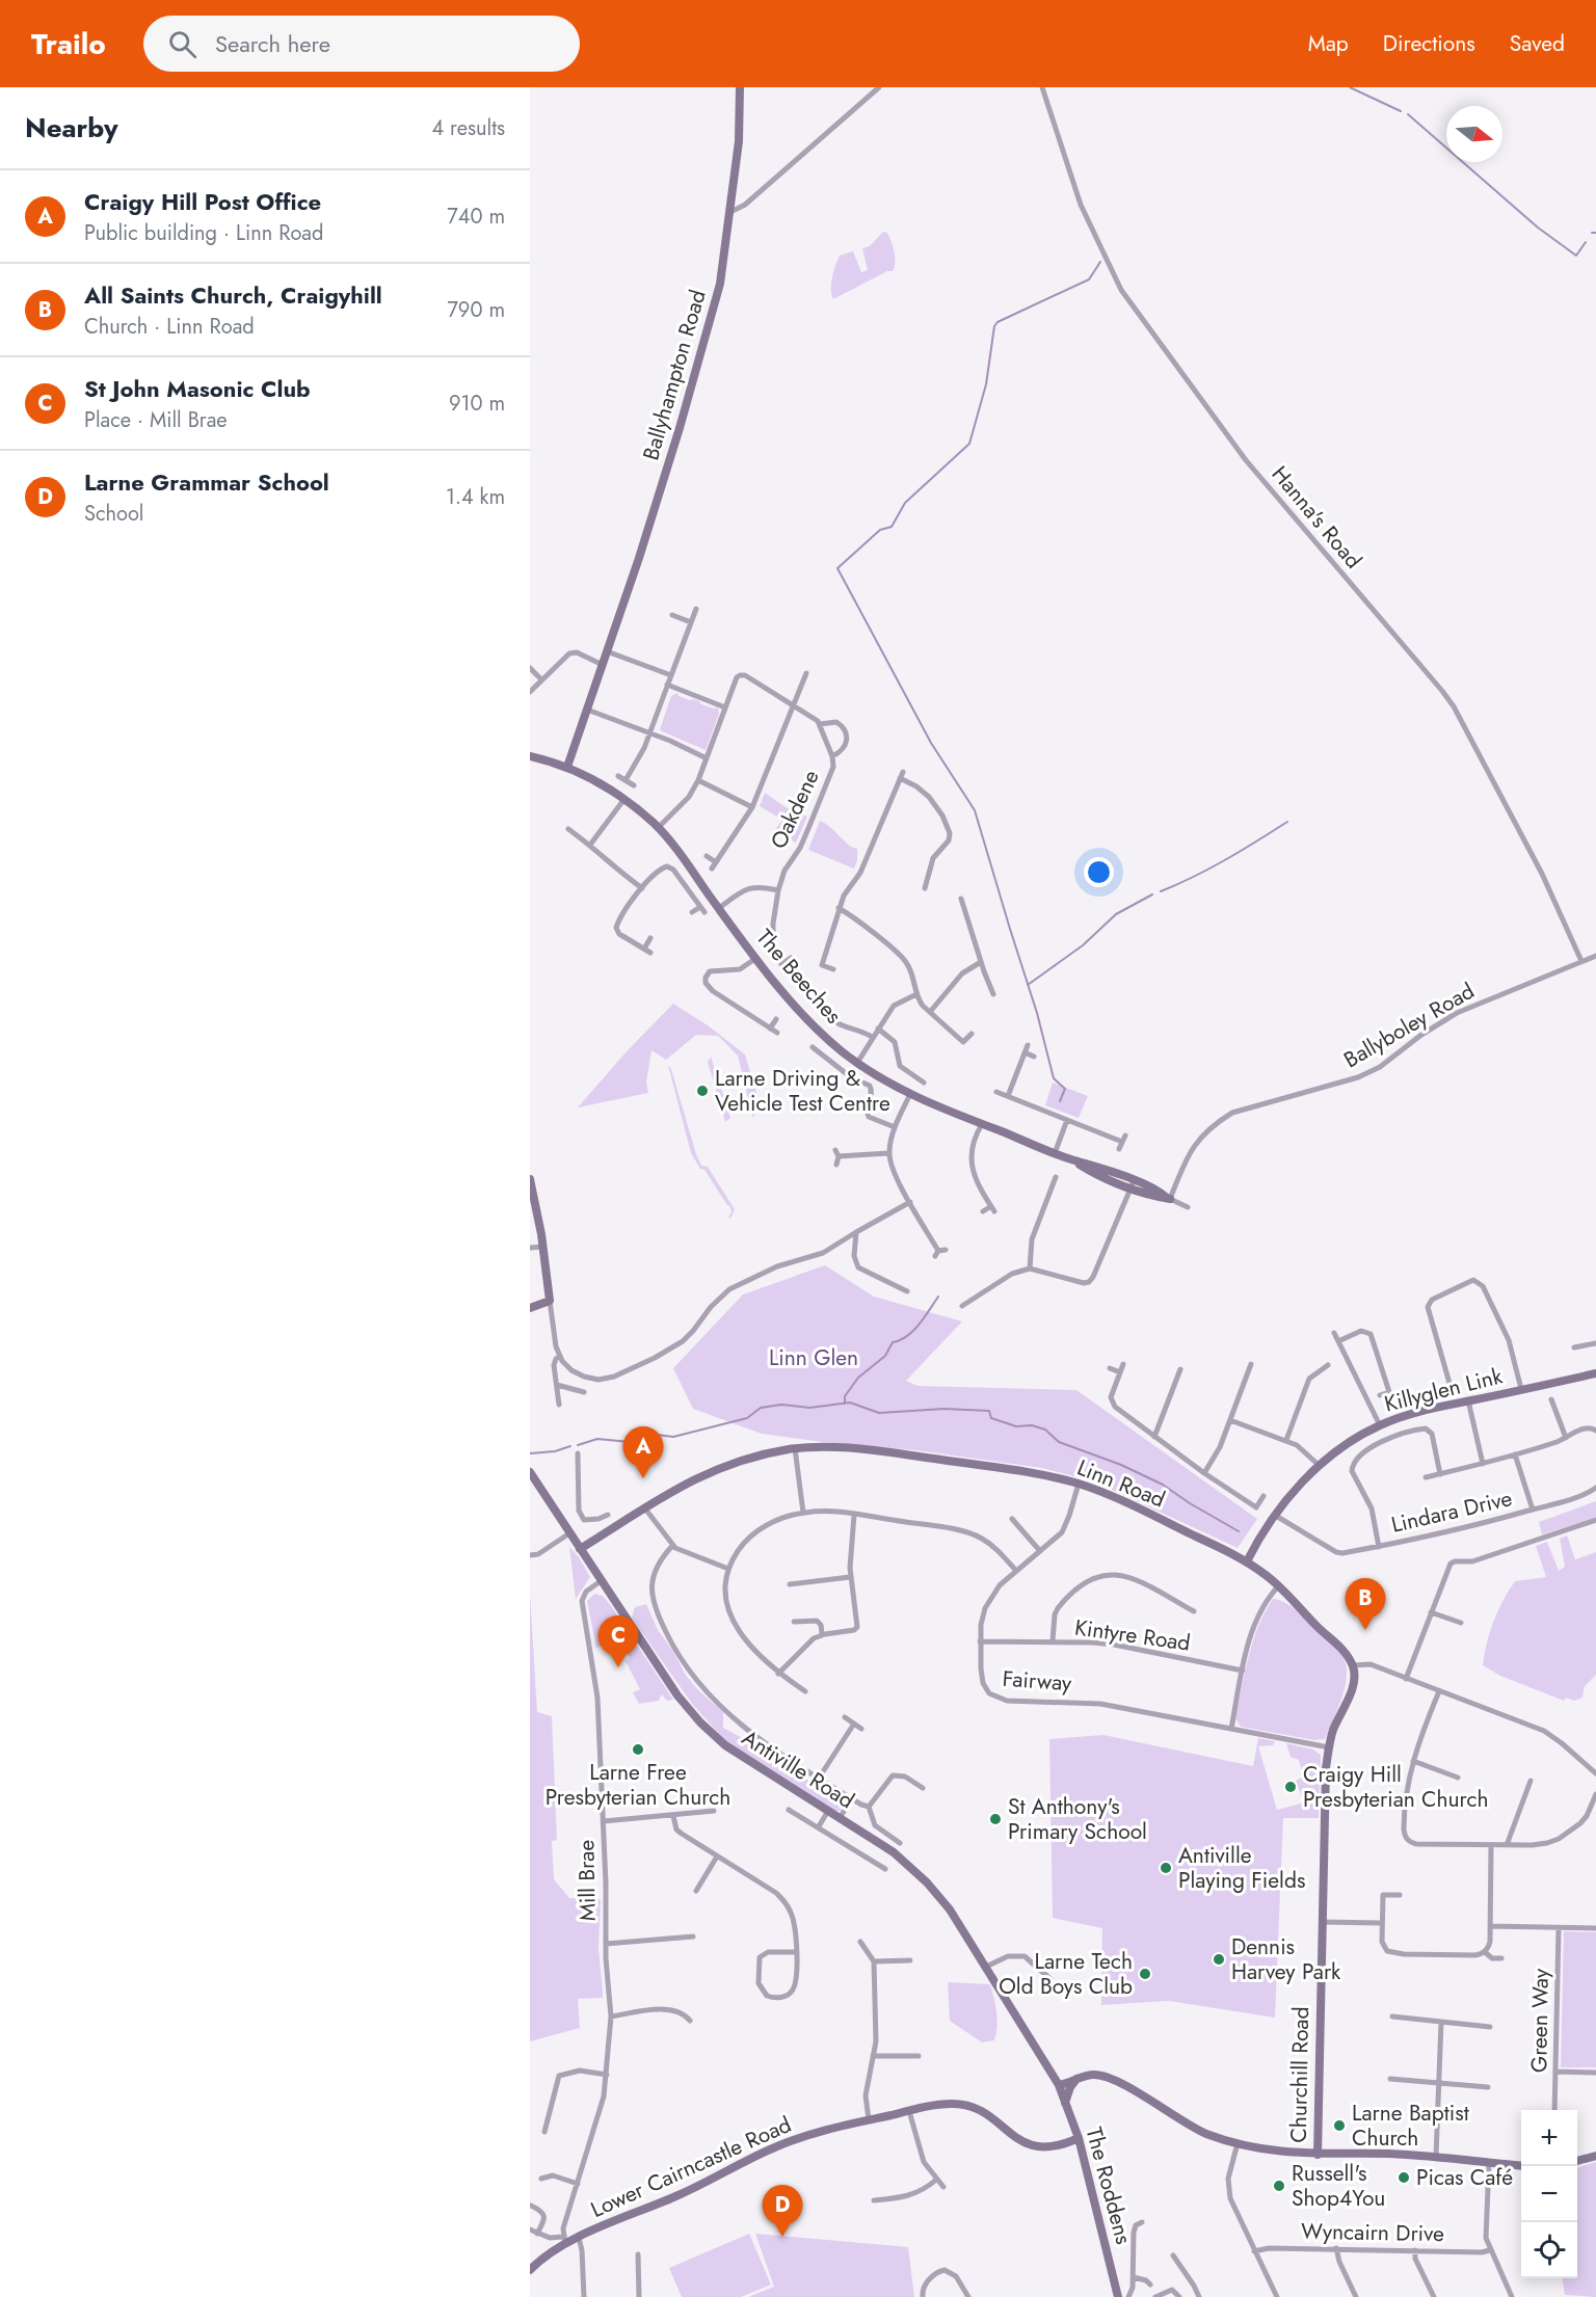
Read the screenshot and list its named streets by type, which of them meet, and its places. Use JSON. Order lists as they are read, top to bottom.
{
  "streets": {
    "street": [
      "Ballyhampton Road",
      "Hanna's Road",
      "Oakdene",
      "The Beeches",
      "Ballyboley Road",
      "Killyglen Link",
      "Linn Road",
      "Lindara Drive",
      "Kintyre Road",
      "Fairway",
      "Antiville Road",
      "Mill Brae",
      "Green Way",
      "Churchill Road",
      "Lower Cairncastle Road",
      "The Roddens",
      "Wyncairn Drive"
    ]
  },
  "crossings": [
    ["Ballyhampton Road", "The Beeches"],
    ["Hanna's Road", "Ballyboley Road"],
    ["The Beeches", "Ballyboley Road"],
    ["Killyglen Link", "Linn Road"],
    ["Killyglen Link", "Lindara Drive"],
    ["Linn Road", "Fairway"],
    ["Linn Road", "Antiville Road"],
    ["Linn Road", "Churchill Road"],
    ["Kintyre Road", "Fairway"],
    ["Fairway", "Churchill Road"],
    ["Antiville Road", "Mill Brae"],
    ["Antiville Road", "The Roddens"],
    ["Mill Brae", "Lower Cairncastle Road"],
    ["Lower Cairncastle Road", "The Roddens"]
  ],
  "parks": ["Linn Glen"],
  "places": [
    "Larne Driving & Vehicle Test Centre",
    "Larne Free Presbyterian Church",
    "Craigy Hill Presbyterian Church",
    "St Anthony's Primary School",
    "Antiville Playing Fields",
    "Dennis Harvey Park",
    "Larne Tech Old Boys Club",
    "Larne Baptist Church",
    "Picas Café",
    "Russell's Shop4You"
  ],
  "north": "right",
  "page": {
    "header": "Trailo",
    "search": "Search here",
    "nav": ["Map", "Directions", "Saved"],
    "heading": ["Nearby", "4 results"],
    "list": [
      {
        "mark": "A",
        "name": "Craigy Hill Post Office",
        "note": "Public building · Linn Road",
        "value": "740 m"
      },
      {
        "mark": "B",
        "name": "All Saints Church, Craigyhill",
        "note": "Church · Linn Road",
        "value": "790 m"
      },
      {
        "mark": "C",
        "name": "St John Masonic Club",
        "note": "Place · Mill Brae",
        "value": "910 m"
      },
      {
        "mark": "D",
        "name": "Larne Grammar School",
        "note": "School",
        "value": "1.4 km"
      }
    ],
    "pins": [
      "A",
      "B",
      "C",
      "D"
    ],
    "map_buttons": ["+", "−"]
  }
}
